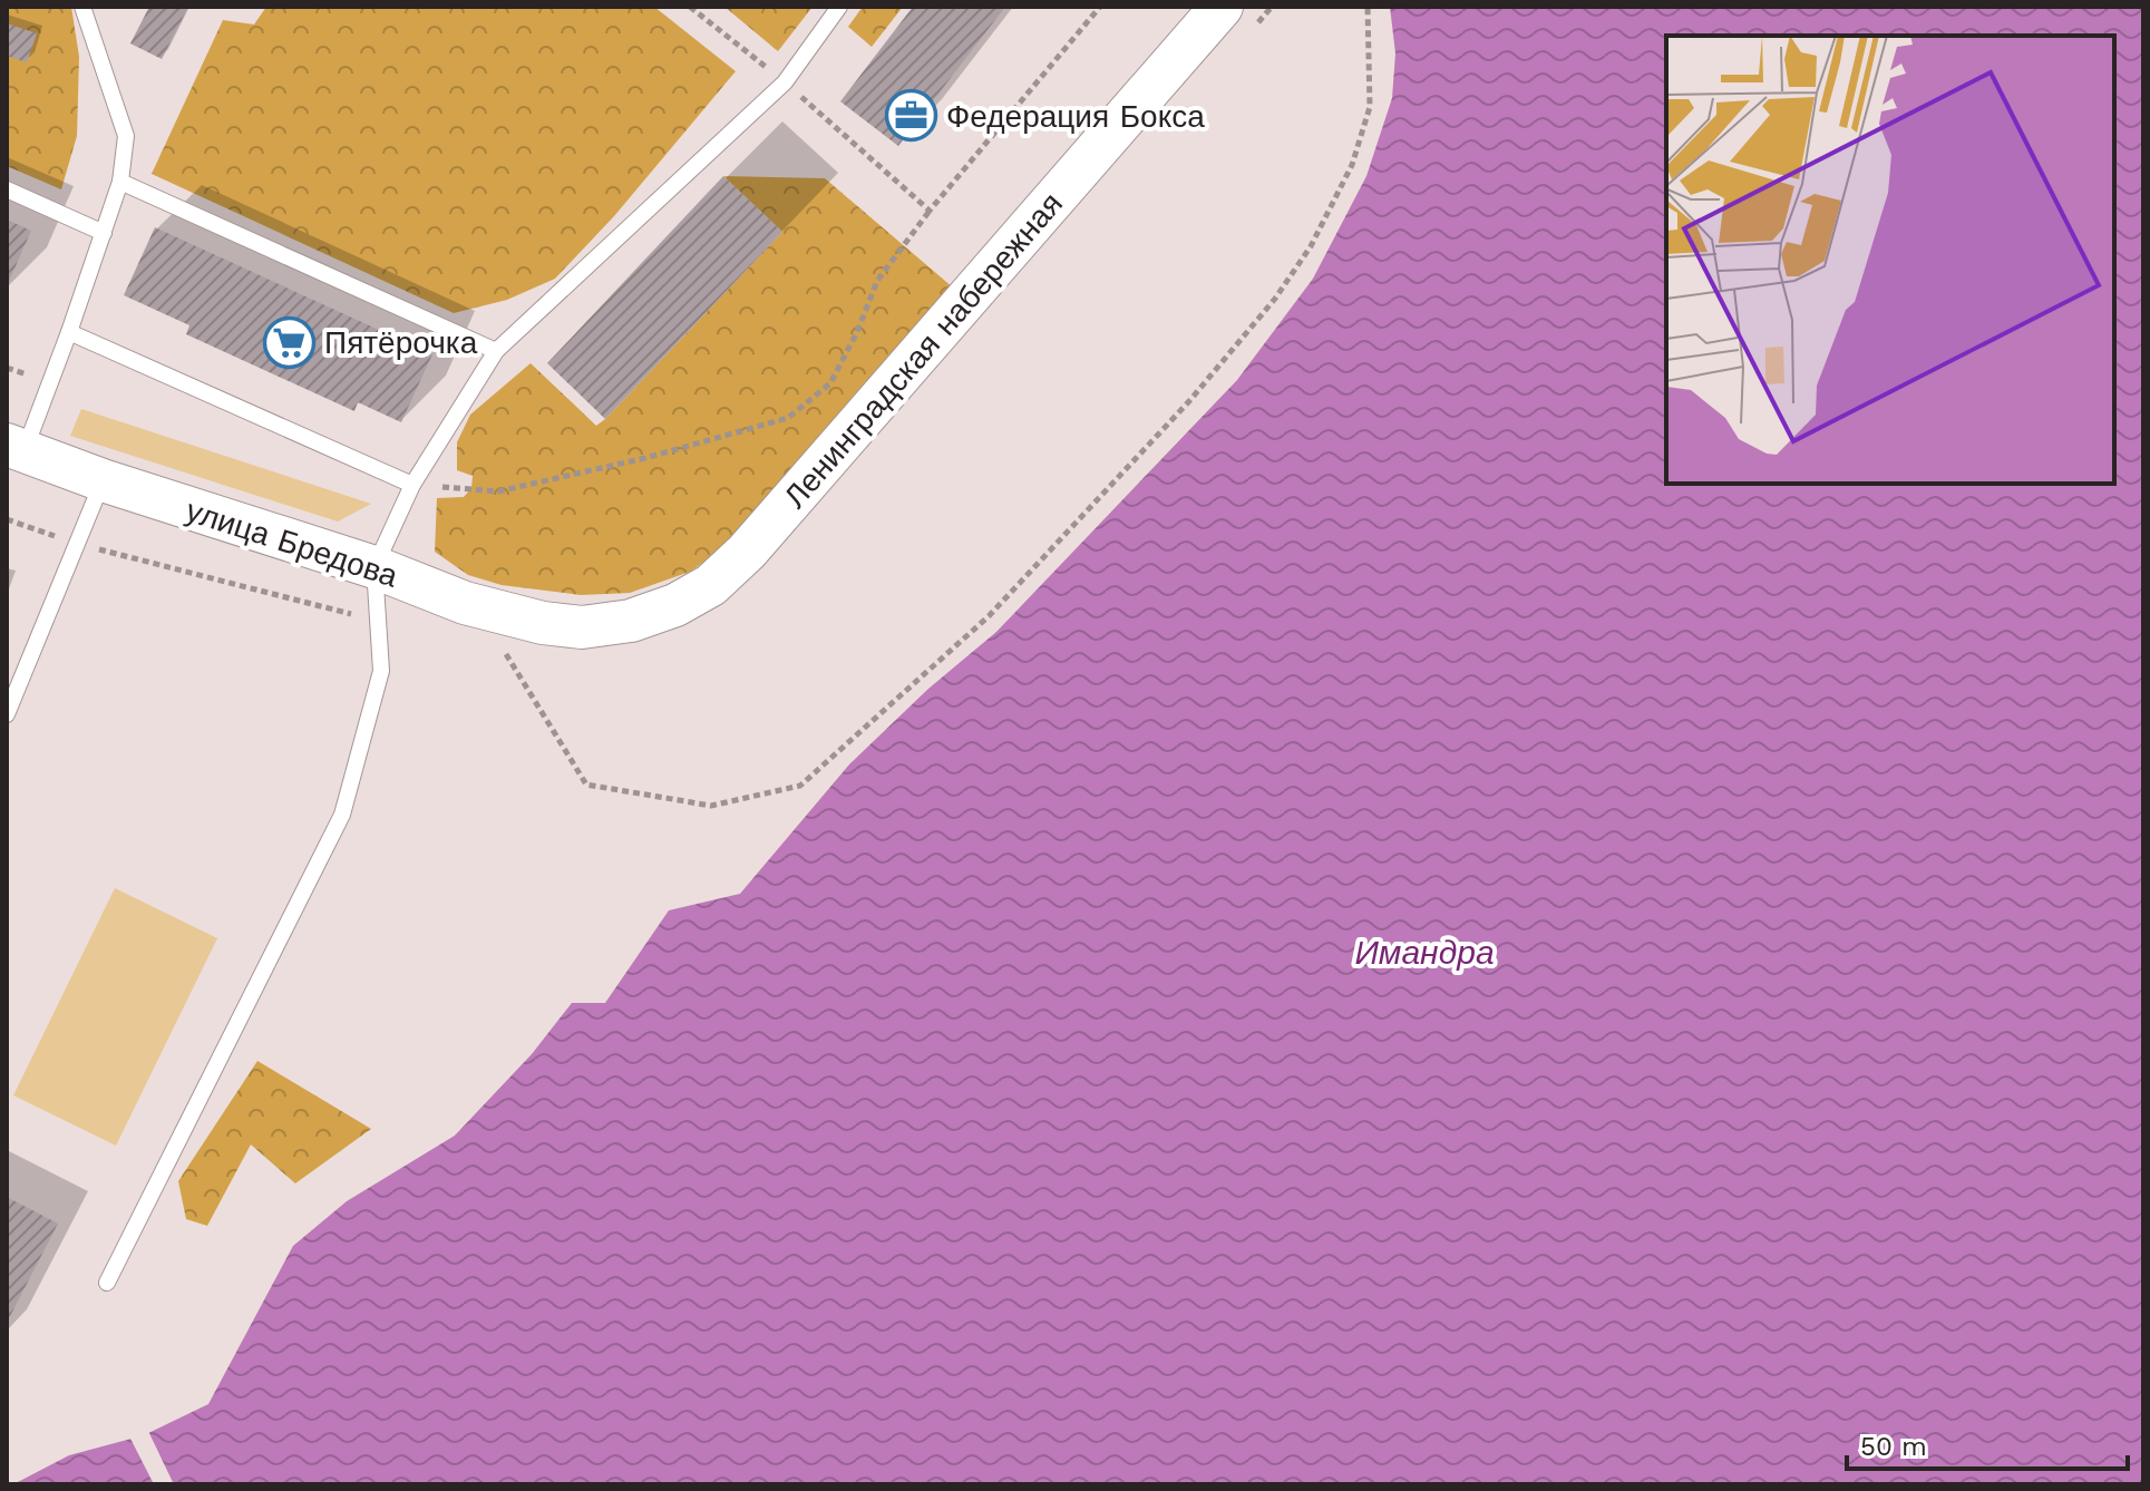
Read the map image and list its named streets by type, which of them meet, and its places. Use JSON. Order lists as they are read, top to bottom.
{
  "streets": {
    "main road": ["Ленинградская набережная", "улица Бредова"]
  },
  "crossings": [
    ["Ленинградская набережная", "улица Бредова"]
  ],
  "water": ["Имандра"],
  "places": {
    "office": ["Федерация Бокса"],
    "supermarket": ["Пятёрочка"]
  },
  "scale_bar": "50 m"
}
